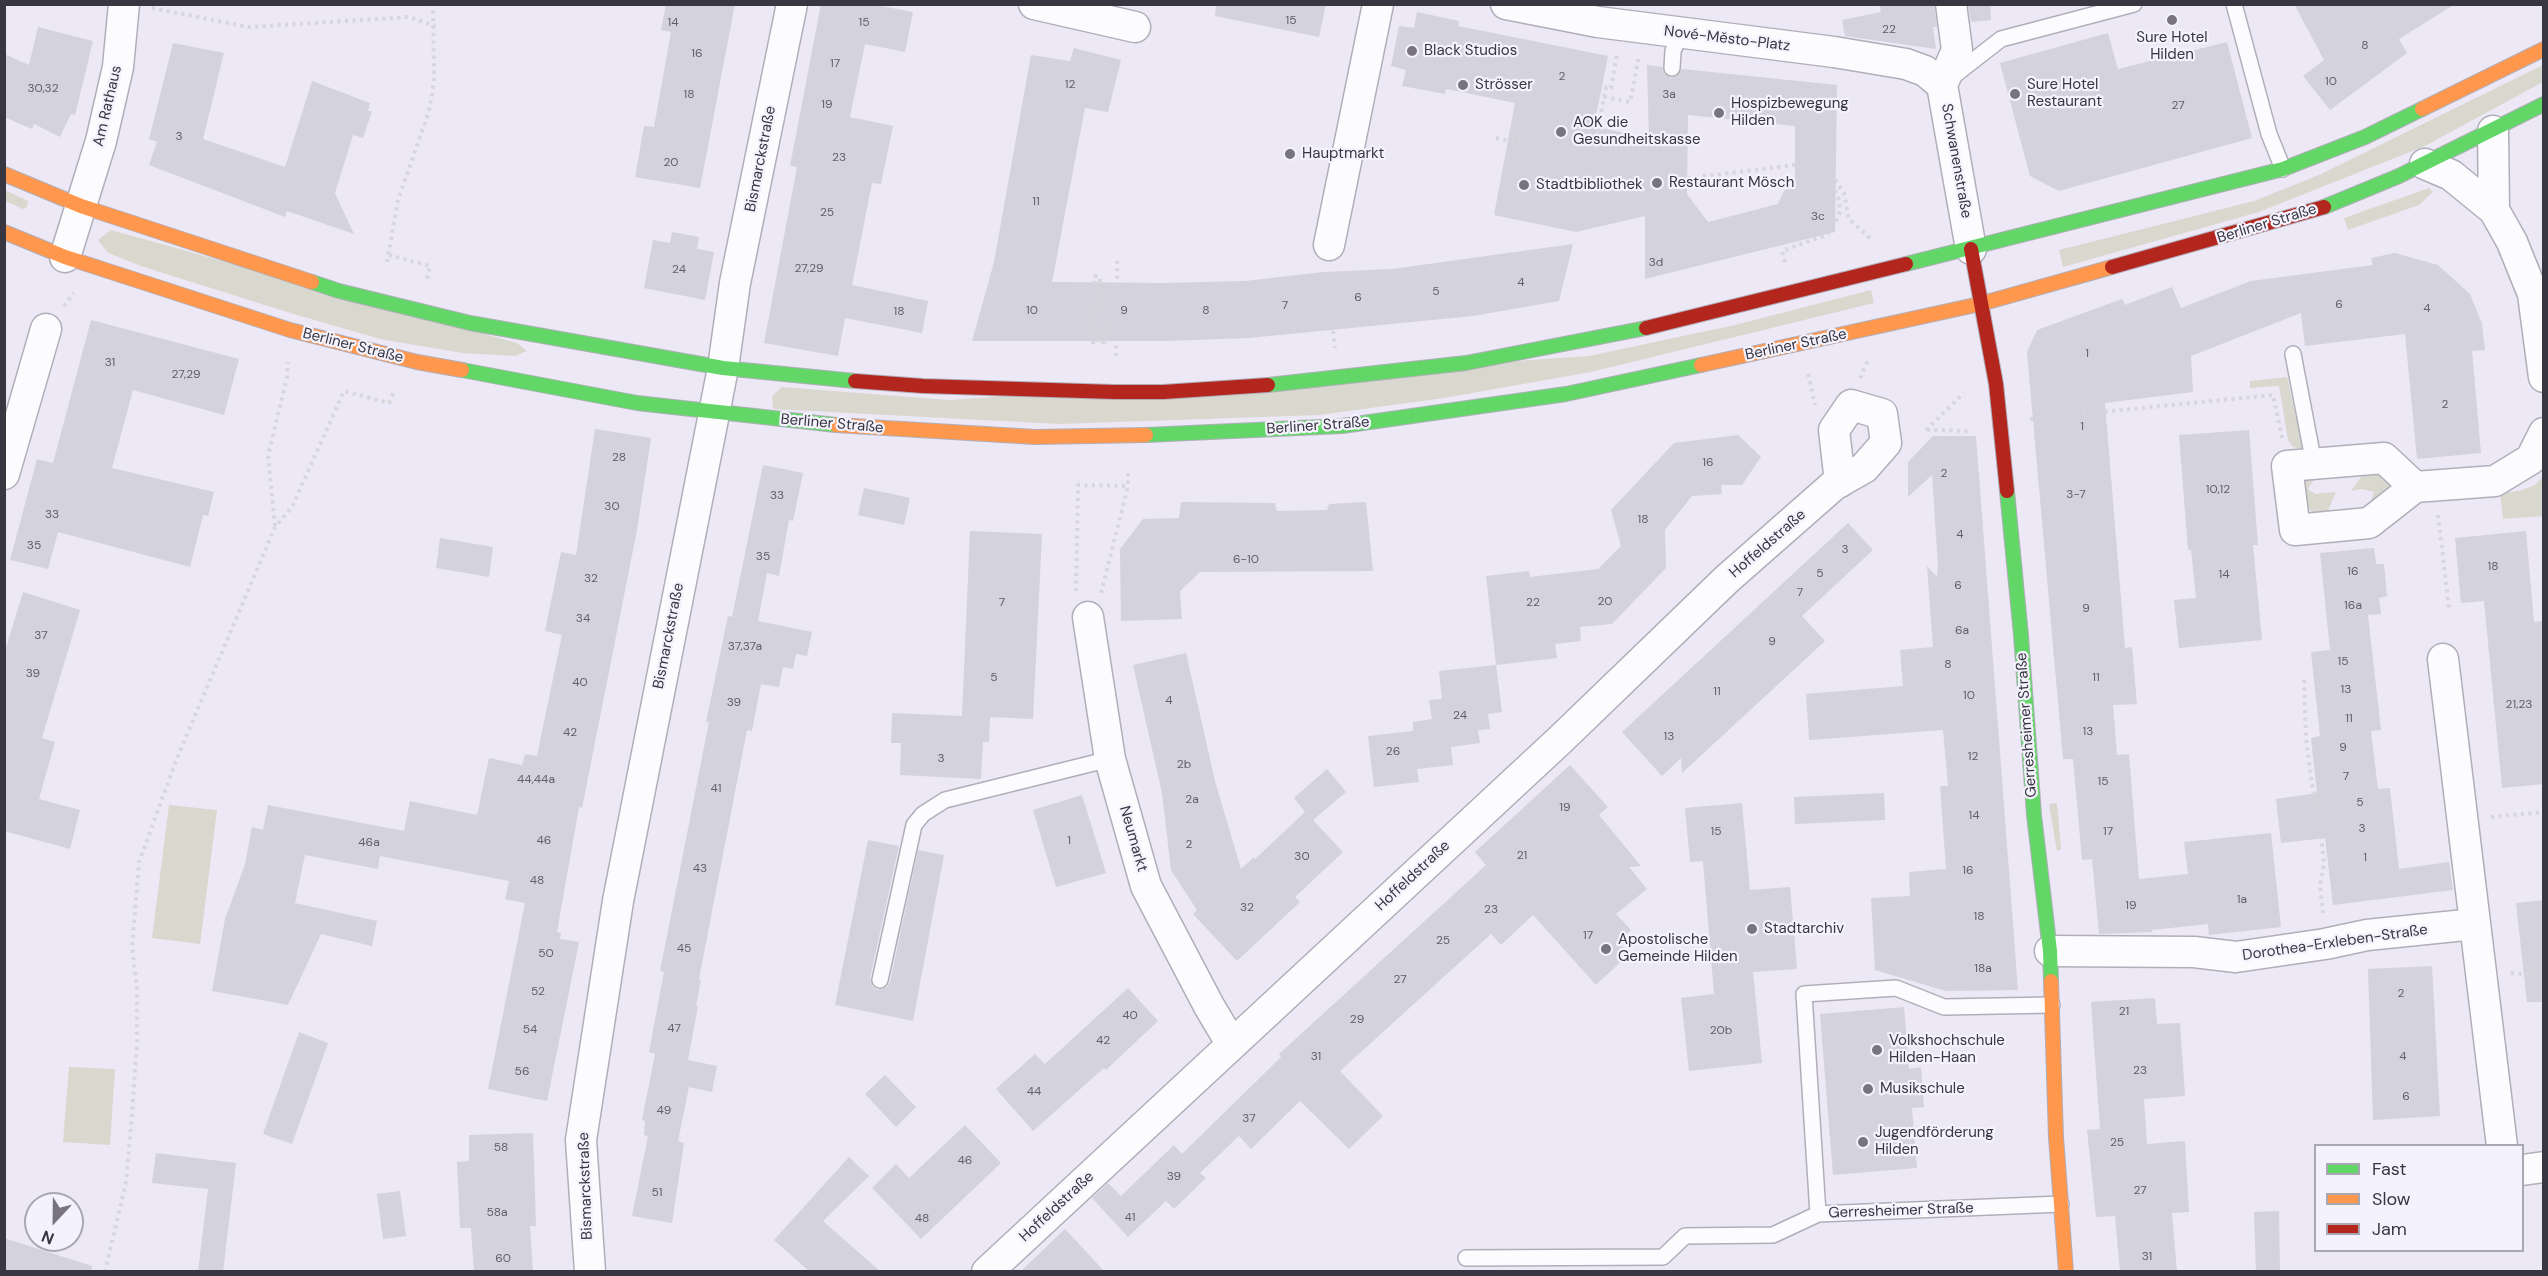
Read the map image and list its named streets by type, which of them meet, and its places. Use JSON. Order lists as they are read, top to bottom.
{
  "streets": {
    "main road": ["Berliner Straße", "Gerresheimer Straße"],
    "street": [
      "Nové-Město-Platz",
      "Am Rathaus",
      "Bismarckstraße",
      "Schwanenstraße",
      "Hoffeldstraße",
      "Neumarkt",
      "Dorothea-Erxleben-Straße"
    ]
  },
  "crossings": [
    ["Nové-Město-Platz", "Schwanenstraße"],
    ["Bismarckstraße", "Berliner Straße"],
    ["Schwanenstraße", "Gerresheimer Straße"],
    ["Berliner Straße", "Gerresheimer Straße"],
    ["Hoffeldstraße", "Neumarkt"],
    ["Gerresheimer Straße", "Dorothea-Erxleben-Straße"]
  ],
  "places": [
    "Sure Hotel Hilden",
    "Black Studios",
    "Strösser",
    "Sure Hotel Restaurant",
    "Hospizbewegung Hilden",
    "AOK die Gesundheitskasse",
    "Hauptmarkt",
    "Restaurant Mösch",
    "Stadtbibliothek",
    "Stadtarchiv",
    "Apostolische Gemeinde Hilden",
    "Volkshochschule Hilden-Haan",
    "Musikschule",
    "Jugendförderung Hilden"
  ],
  "house_numbers": [
    "15",
    "14",
    "15",
    "22",
    "8",
    "16",
    "17",
    "2",
    "10",
    "12",
    "30,32",
    "18",
    "3a",
    "19",
    "27",
    "3",
    "23",
    "20",
    "11",
    "25",
    "3c",
    "3d",
    "27,29",
    "24",
    "4",
    "5",
    "6",
    "6",
    "7",
    "4",
    "10",
    "9",
    "8",
    "18",
    "1",
    "31",
    "27,29",
    "2",
    "1",
    "28",
    "16",
    "2",
    "10,12",
    "3-7",
    "33",
    "30",
    "33",
    "18",
    "4",
    "35",
    "3",
    "35",
    "6-10",
    "18",
    "16",
    "5",
    "14",
    "32",
    "6",
    "7",
    "20",
    "7",
    "22",
    "16a",
    "9",
    "34",
    "6a",
    "37",
    "9",
    "37,37a",
    "15",
    "8",
    "39",
    "5",
    "11",
    "40",
    "13",
    "11",
    "10",
    "4",
    "39",
    "21,23",
    "24",
    "11",
    "13",
    "42",
    "13",
    "9",
    "26",
    "12",
    "3",
    "2b",
    "7",
    "44,44a",
    "15",
    "41",
    "2a",
    "5",
    "19",
    "14",
    "3",
    "15",
    "17",
    "46",
    "1",
    "46a",
    "2",
    "21",
    "30",
    "1",
    "43",
    "16",
    "48",
    "1a",
    "19",
    "32",
    "23",
    "18",
    "17",
    "25",
    "45",
    "50",
    "18a",
    "27",
    "52",
    "2",
    "21",
    "40",
    "29",
    "47",
    "54",
    "20b",
    "42",
    "31",
    "4",
    "23",
    "56",
    "44",
    "6",
    "49",
    "37",
    "25",
    "58",
    "46",
    "39",
    "27",
    "51",
    "58a",
    "41",
    "48",
    "31",
    "60"
  ],
  "legend": ["Fast", "Slow", "Jam"],
  "north": "bottom"
}
